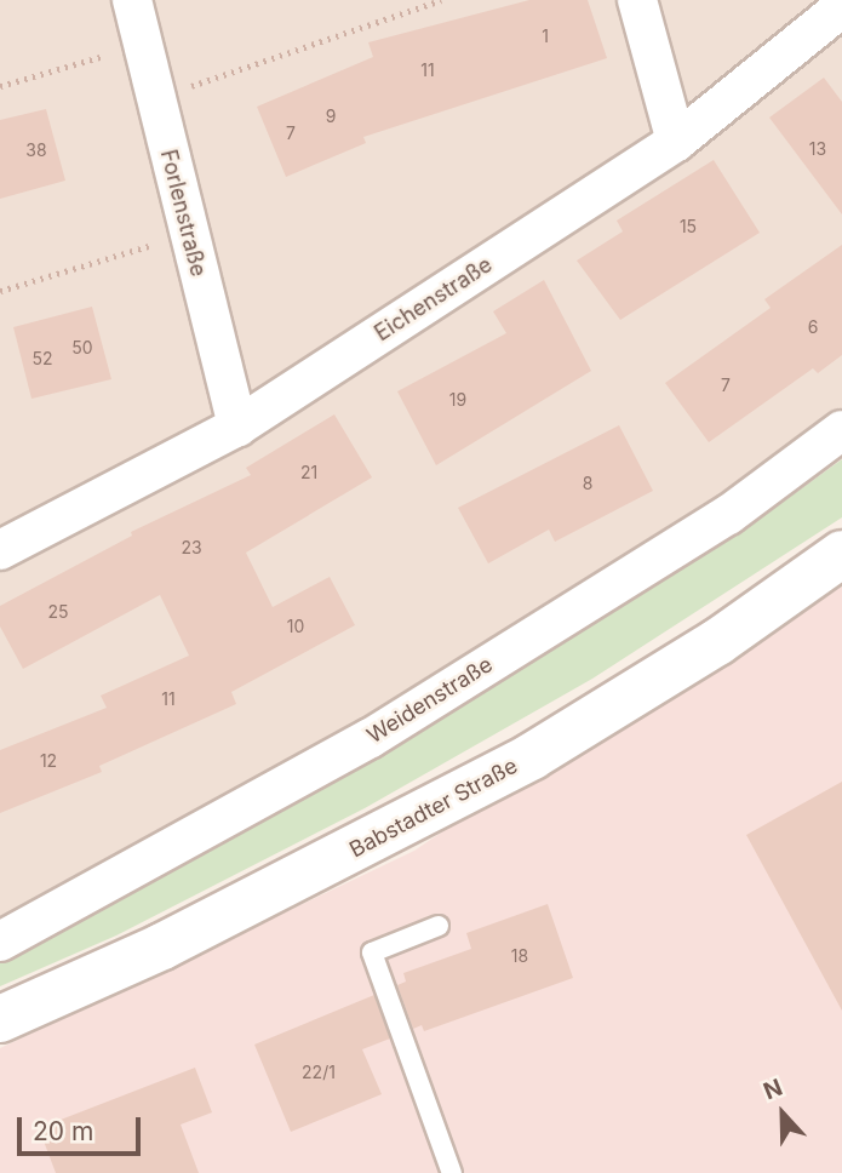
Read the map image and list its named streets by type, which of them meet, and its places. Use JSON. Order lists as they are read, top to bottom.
{
  "streets": {
    "street": [
      "Forlenstraße",
      "Eichenstraße",
      "Weidenstraße",
      "Babstadter Straße"
    ]
  },
  "crossings": [
    ["Forlenstraße", "Eichenstraße"]
  ],
  "house_numbers": [
    "1",
    "11",
    "9",
    "7",
    "13",
    "38",
    "15",
    "6",
    "50",
    "52",
    "7",
    "19",
    "21",
    "8",
    "23",
    "25",
    "10",
    "11",
    "12",
    "18",
    "22/1"
  ],
  "scale_bar": "20 m",
  "north": "top"
}
